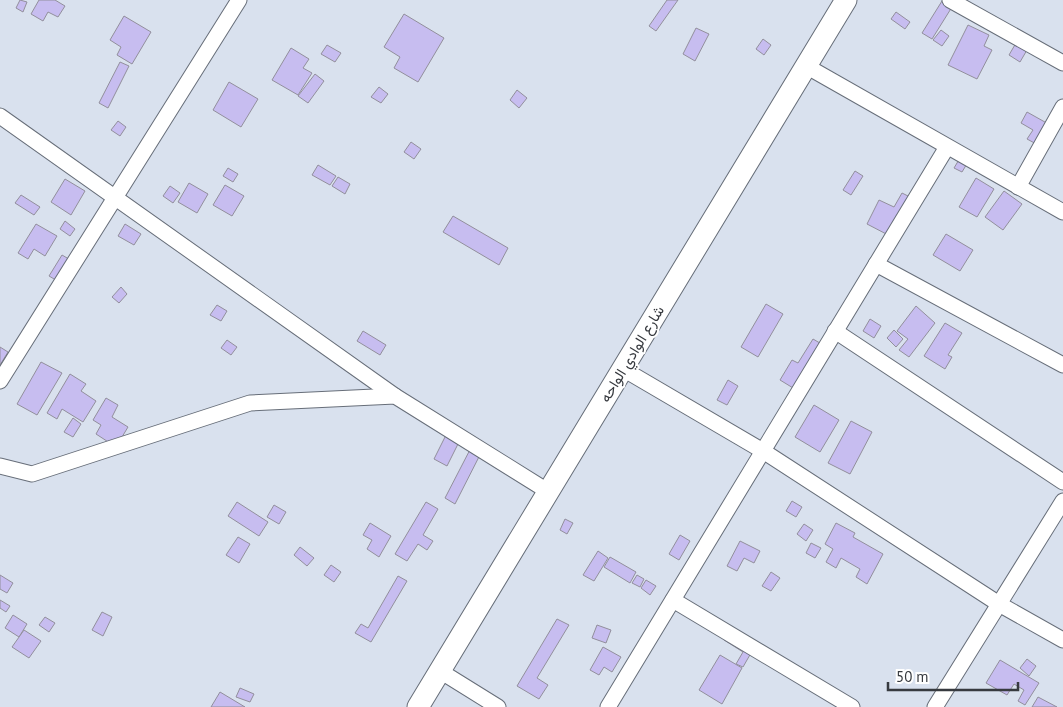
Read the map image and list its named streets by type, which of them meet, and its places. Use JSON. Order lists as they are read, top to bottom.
{
  "streets": {
    "main road": ["شارع الوادي الواحه"]
  },
  "scale_bar": "50 m"
}
